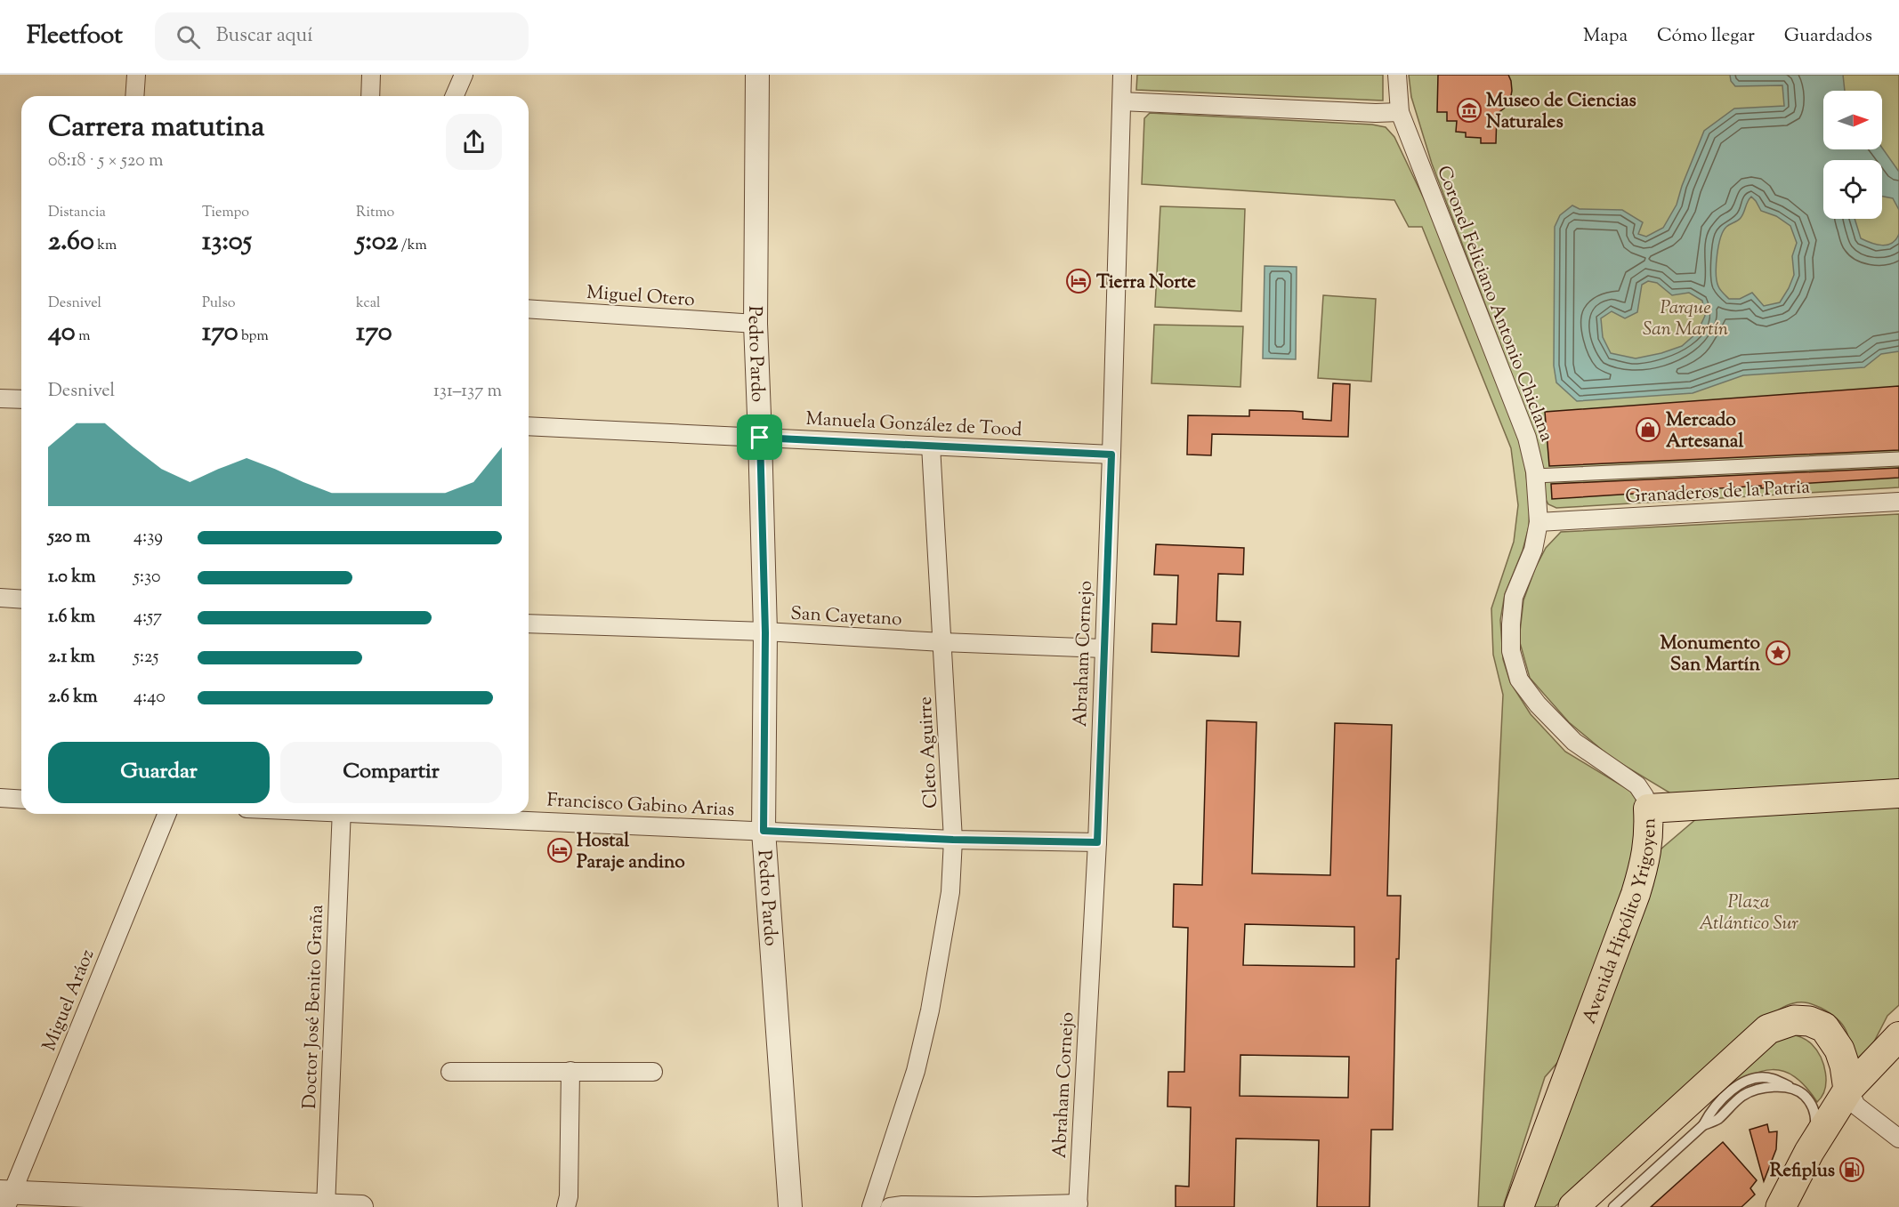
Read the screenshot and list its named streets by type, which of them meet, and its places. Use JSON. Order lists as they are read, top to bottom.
{
  "streets": {
    "main road": ["Avenida Hipólito Yrigoyen"],
    "street": [
      "Miguel Otero",
      "Coronel Feliciano Antonio Chiclana",
      "Pedro Pardo",
      "Manuela González de Tood",
      "Granaderos de la Patria",
      "San Cayetano",
      "Abraham Cornejo",
      "Cleto Aguirre",
      "Francisco Gabino Arias",
      "Miguel Aráoz",
      "Doctor José Benito Graña"
    ]
  },
  "crossings": [
    ["Miguel Otero", "Pedro Pardo"],
    ["Coronel Feliciano Antonio Chiclana", "Granaderos de la Patria"],
    ["Coronel Feliciano Antonio Chiclana", "Avenida Hipólito Yrigoyen"],
    ["Pedro Pardo", "Manuela González de Tood"],
    ["Pedro Pardo", "San Cayetano"],
    ["Pedro Pardo", "Francisco Gabino Arias"],
    ["Manuela González de Tood", "Abraham Cornejo"],
    ["Manuela González de Tood", "Cleto Aguirre"],
    ["San Cayetano", "Abraham Cornejo"],
    ["San Cayetano", "Cleto Aguirre"],
    ["Abraham Cornejo", "Francisco Gabino Arias"],
    ["Cleto Aguirre", "Francisco Gabino Arias"]
  ],
  "parks": ["Parque San Martín", "Plaza Atlántico Sur"],
  "places": {
    "museum": ["Museo de Ciencias Naturales"],
    "hotel": ["Tierra Norte", "Hostal Paraje andino"],
    "shop": ["Mercado Artesanal"],
    "place": ["Monumento San Martín"],
    "fuel station": ["Refiplus"]
  },
  "north": "right",
  "page": {
    "header": "Fleetfoot",
    "search": "Buscar aquí",
    "nav": ["Mapa", "Cómo llegar", "Guardados"],
    "heading": ["Carrera matutina", "08:18 · 5 × 520 m"],
    "stats": [
      ["Distancia", "2.60 km"],
      ["Tiempo", "13:05"],
      ["Ritmo", "5:02 /km"],
      ["Desnivel", "40 m"],
      ["Pulso", "170 bpm"],
      ["kcal", "170"]
    ],
    "chart": ["Desnivel", "131–137 m"],
    "list": [
      {
        "name": "520 m",
        "note": "4:39"
      },
      {
        "name": "1.0 km",
        "note": "5:30"
      },
      {
        "name": "1.6 km",
        "note": "4:57"
      },
      {
        "name": "2.1 km",
        "note": "5:25"
      },
      {
        "name": "2.6 km",
        "note": "4:40"
      }
    ],
    "buttons": ["Guardar", "Compartir"]
  }
}
